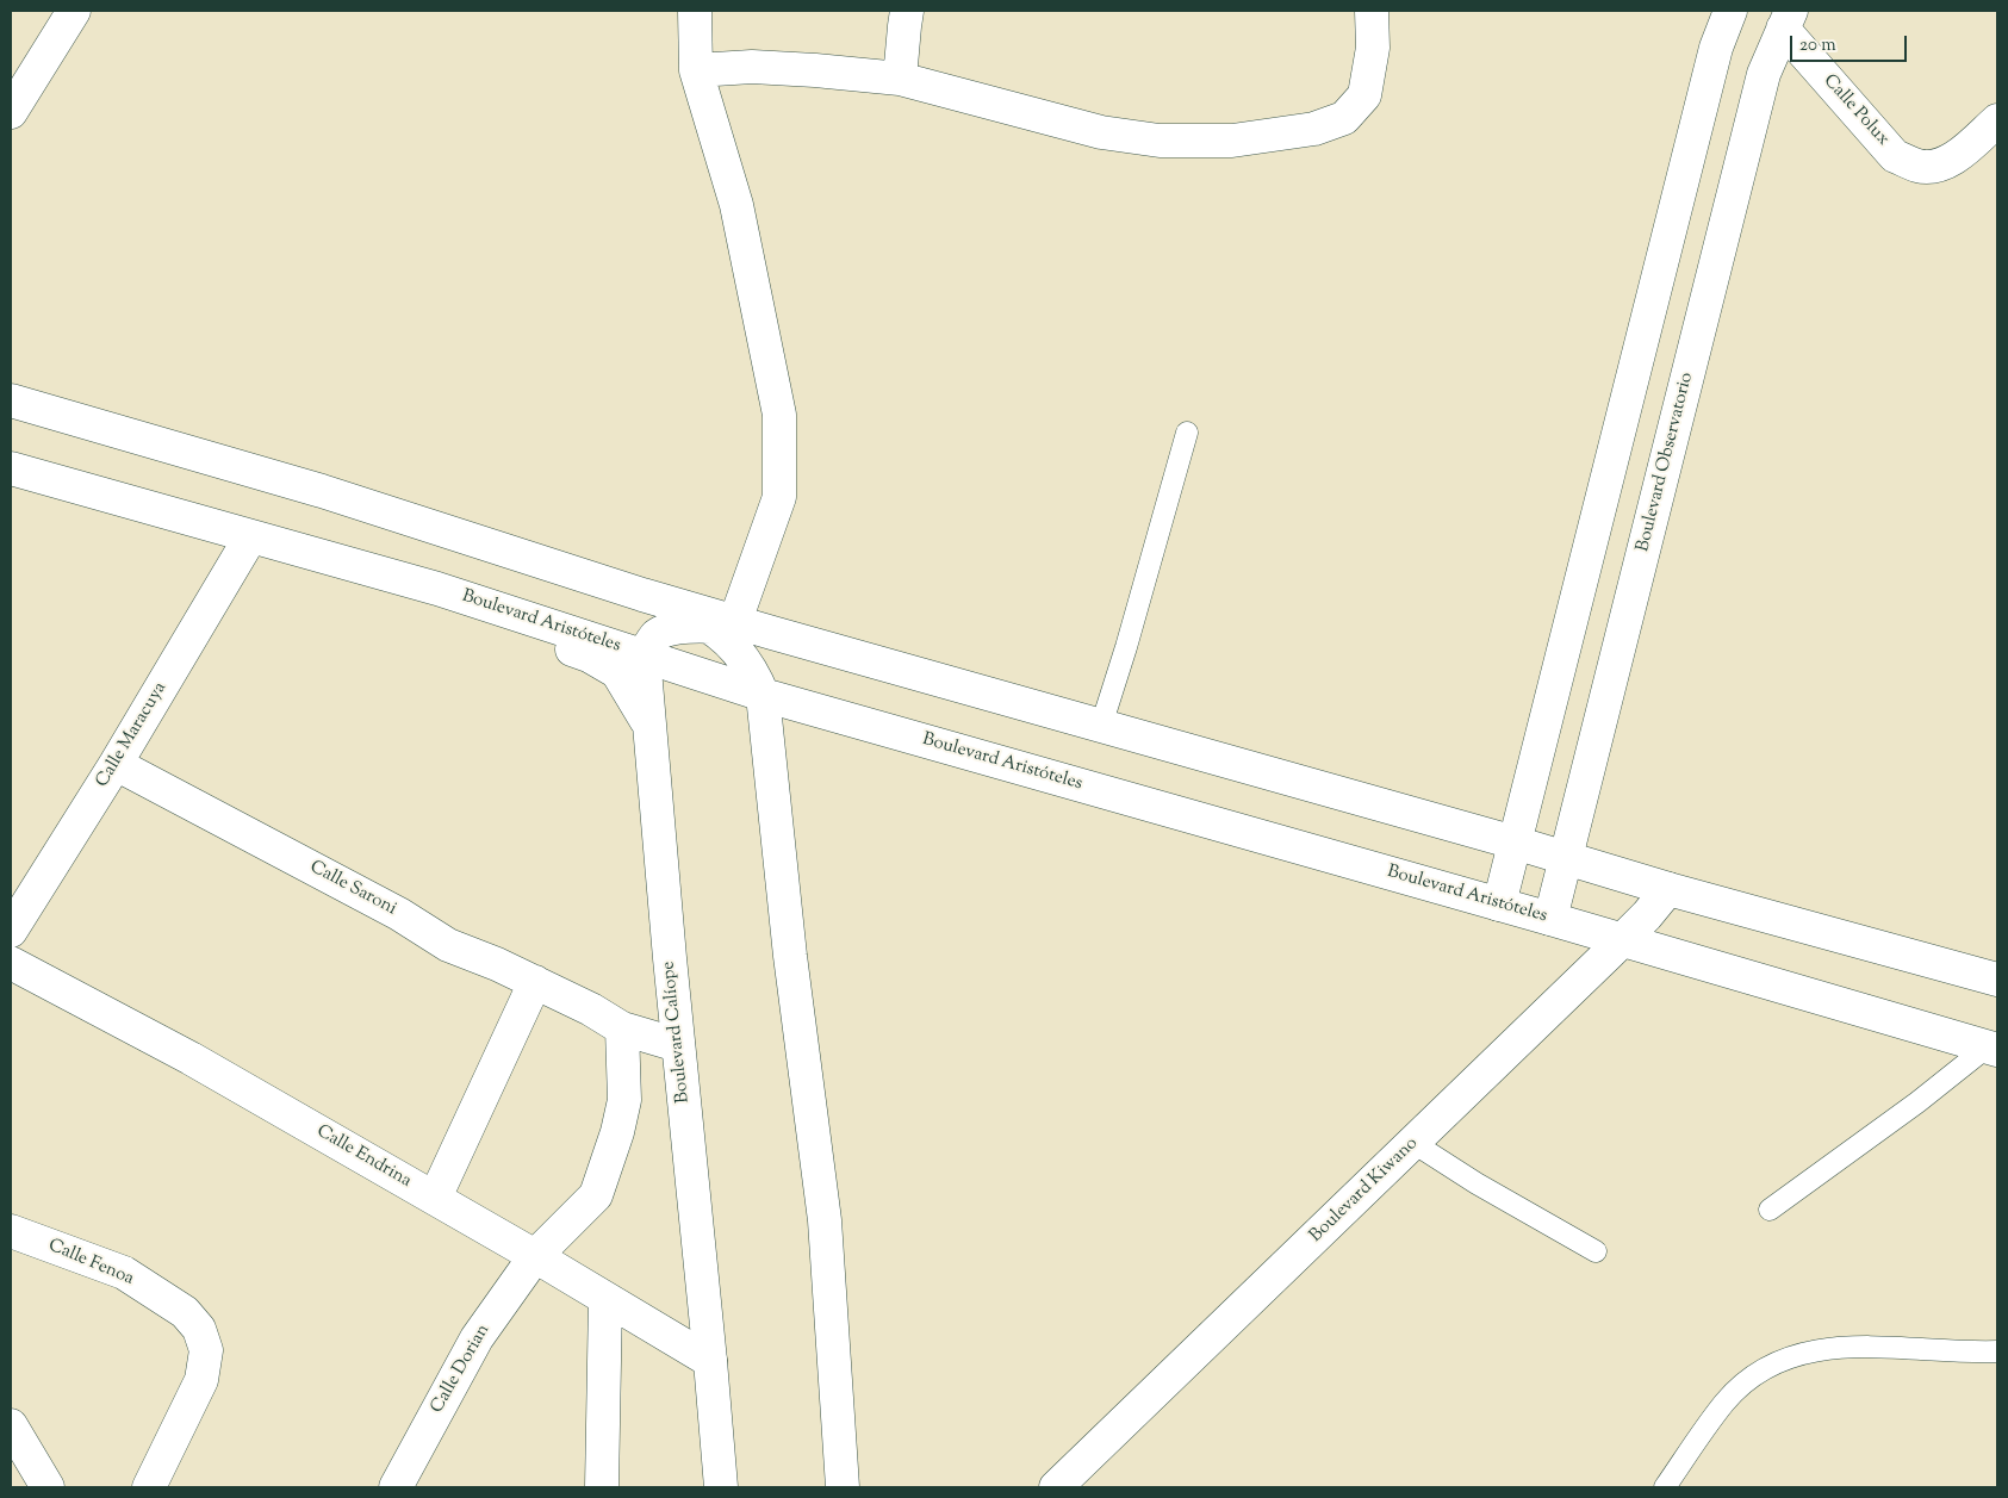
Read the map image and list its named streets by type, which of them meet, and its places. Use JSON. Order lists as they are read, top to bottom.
{
  "streets": {
    "street": [
      "Calle Polux",
      "Boulevard Observatorio",
      "Boulevard Aristóteles",
      "Calle Maracuya",
      "Calle Saroni",
      "Boulevard Calíope",
      "Calle Endrina",
      "Boulevard Kiwano",
      "Calle Fenoa",
      "Calle Dorian"
    ]
  },
  "crossings": [
    ["Calle Polux", "Boulevard Observatorio"],
    ["Boulevard Observatorio", "Boulevard Aristóteles"],
    ["Boulevard Aristóteles", "Calle Maracuya"],
    ["Boulevard Aristóteles", "Boulevard Calíope"],
    ["Boulevard Aristóteles", "Boulevard Kiwano"],
    ["Calle Maracuya", "Calle Saroni"],
    ["Calle Saroni", "Boulevard Calíope"],
    ["Calle Saroni", "Calle Dorian"],
    ["Boulevard Calíope", "Calle Endrina"],
    ["Calle Endrina", "Calle Dorian"]
  ],
  "scale_bar": "20 m"
}
